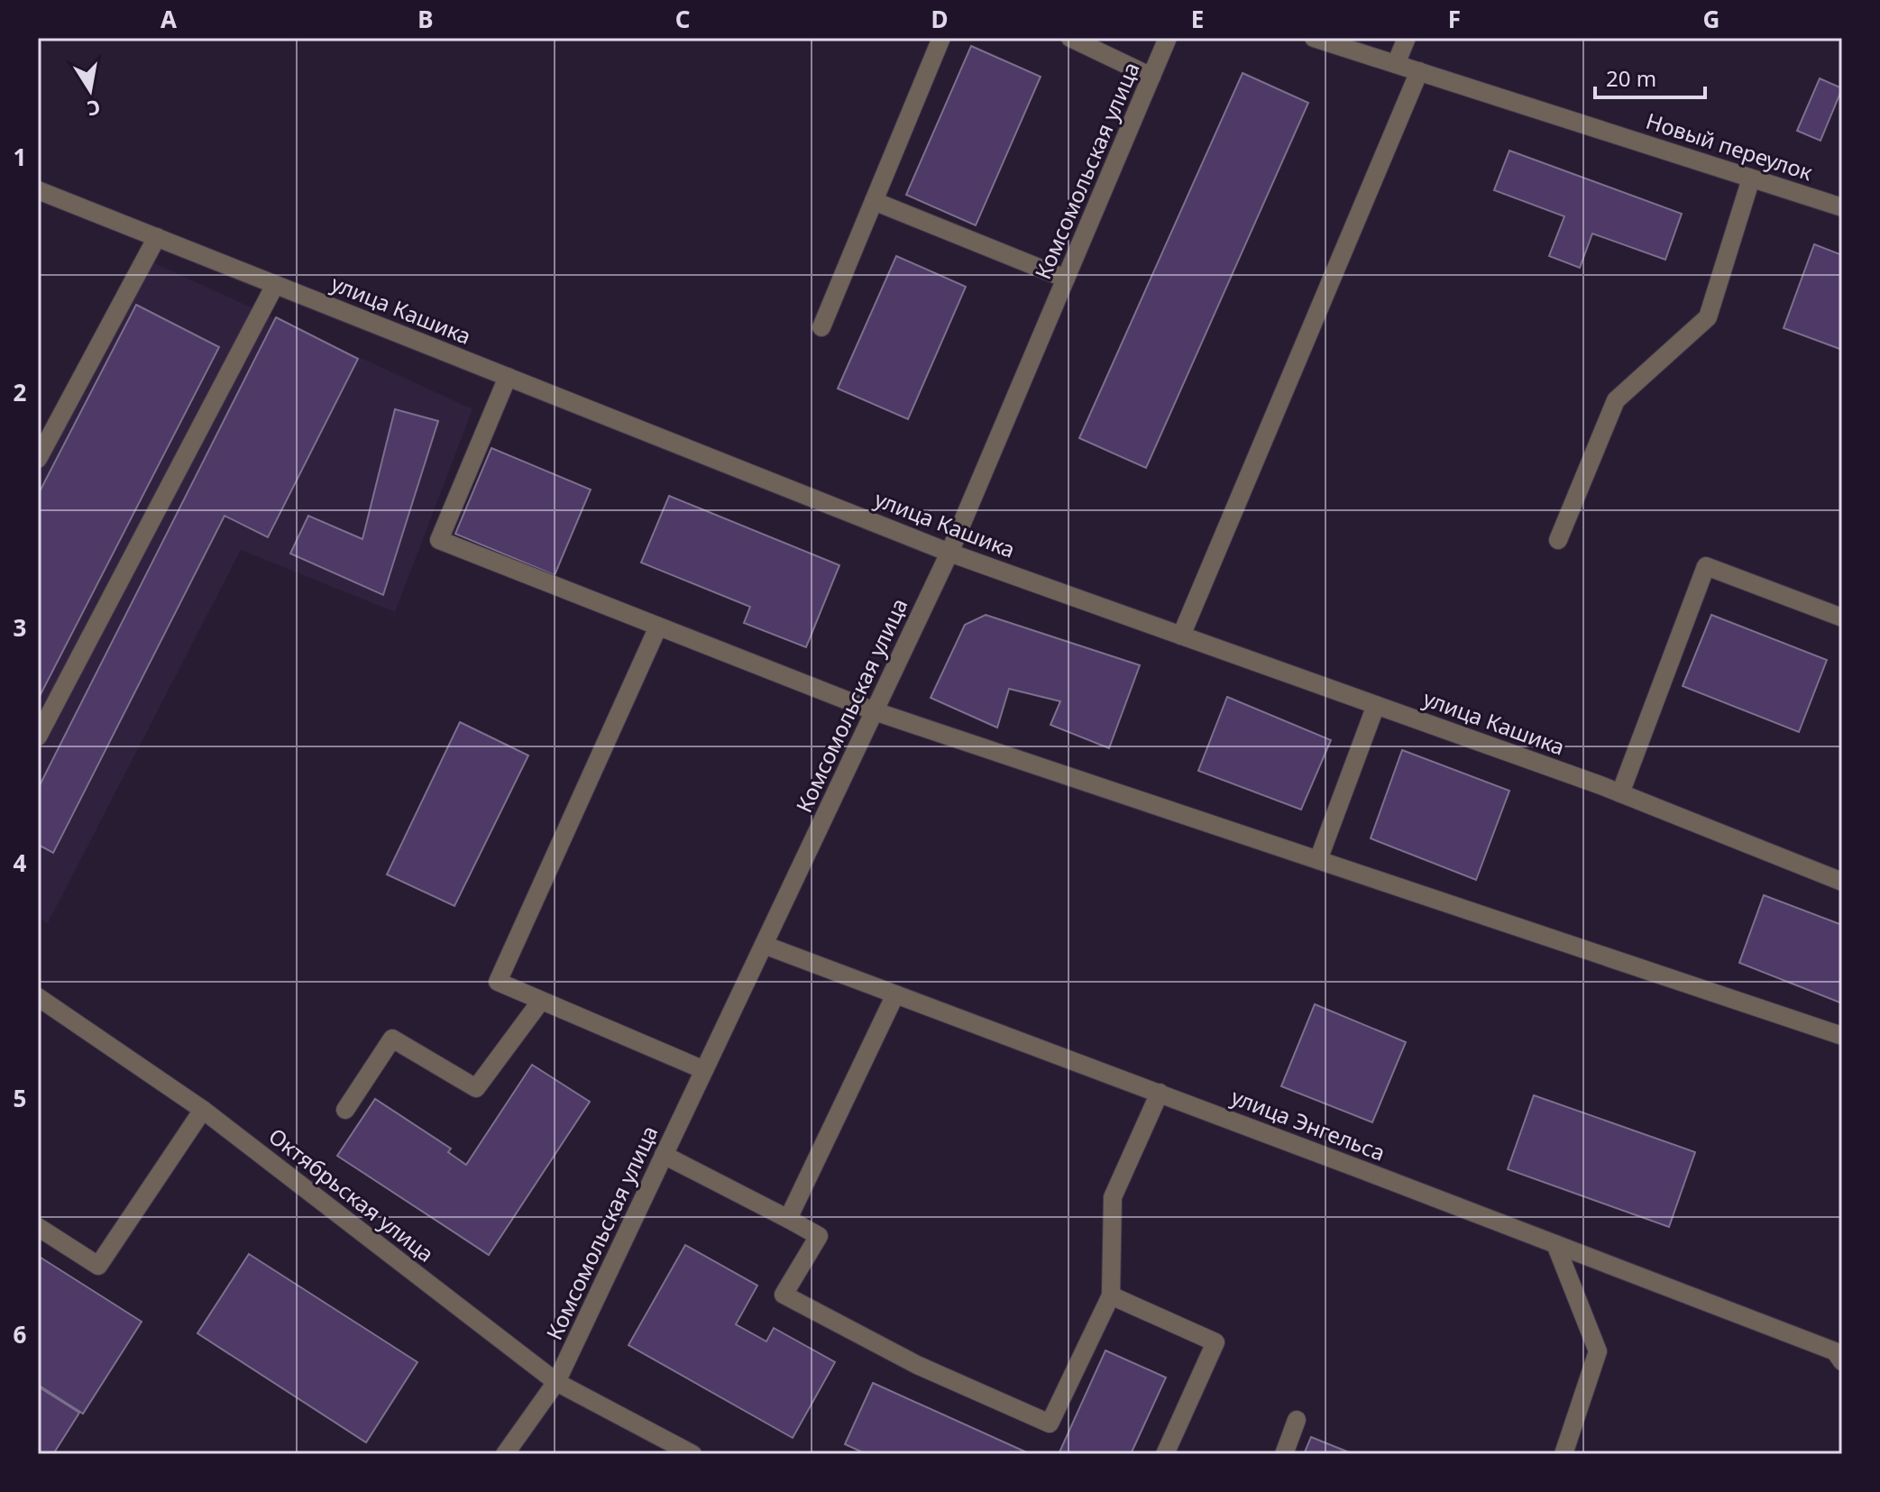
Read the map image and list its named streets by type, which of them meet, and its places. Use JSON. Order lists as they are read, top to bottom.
{
  "streets": {
    "street": [
      "Новый переулок",
      "Комсомольская улица",
      "улица Кашика",
      "улица Энгельса",
      "Октябрьская улица"
    ]
  },
  "crossings": [
    ["Комсомольская улица", "улица Кашика"],
    ["Комсомольская улица", "улица Энгельса"],
    ["Комсомольская улица", "Октябрьская улица"]
  ],
  "scale_bar": "20 m",
  "north": "bottom",
  "grid": {
    "columns": [
      "A",
      "B",
      "C",
      "D",
      "E",
      "F",
      "G"
    ],
    "rows": [
      "1",
      "2",
      "3",
      "4",
      "5",
      "6"
    ]
  }
}
